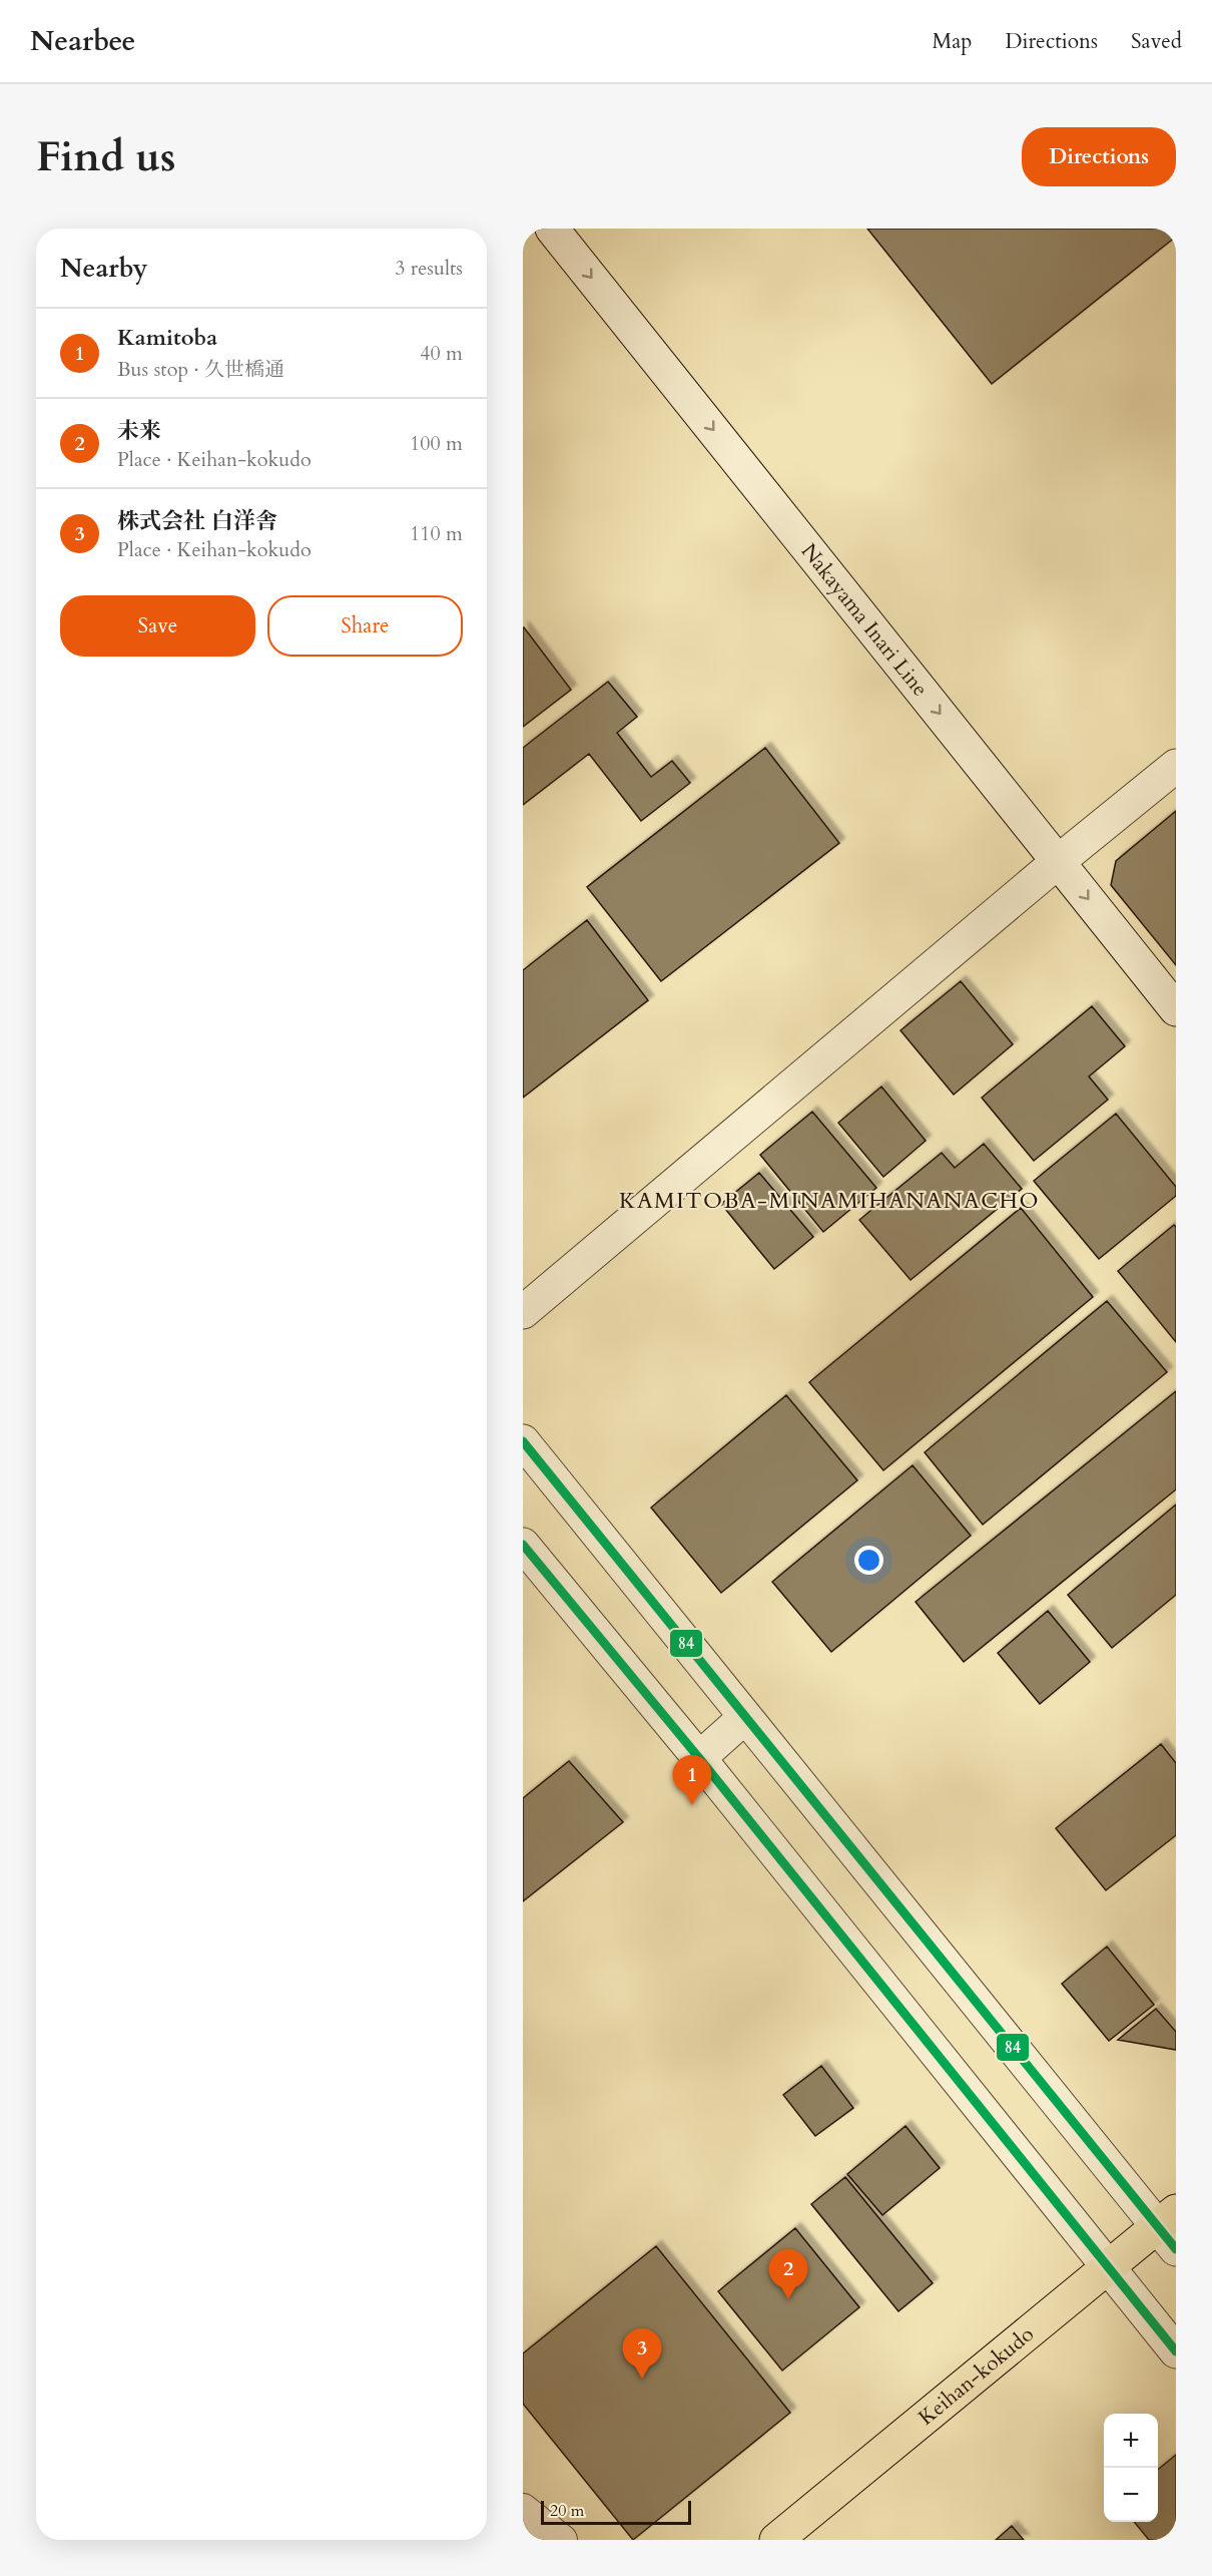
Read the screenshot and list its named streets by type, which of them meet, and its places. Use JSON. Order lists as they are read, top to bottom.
{
  "streets": {
    "highway": ["Keihan-kokudo"],
    "street": ["Nakayama Inari Line"]
  },
  "one_way": ["Nakayama Inari Line"],
  "districts": ["KAMITOBA-MINAMIHANANACHO"],
  "lines": ["transit line 84"],
  "scale_bar": "20 m",
  "page": {
    "header": "Nearbee",
    "nav": ["Map", "Directions", "Saved"],
    "buttons": [
      "Directions",
      ["Save", "Share"]
    ],
    "title": "Find us",
    "heading": ["Nearby", "3 results"],
    "list": [
      {
        "mark": "1",
        "name": "Kamitoba",
        "note": "Bus stop · 久世橋通",
        "value": "40 m"
      },
      {
        "mark": "2",
        "name": "未来",
        "note": "Place · Keihan-kokudo",
        "value": "100 m"
      },
      {
        "mark": "3",
        "name": "株式会社 白洋舎",
        "note": "Place · Keihan-kokudo",
        "value": "110 m"
      }
    ],
    "pins": ["1", "2", "3"],
    "map_buttons": ["+", "−"],
    "scale": "20 m"
  }
}
